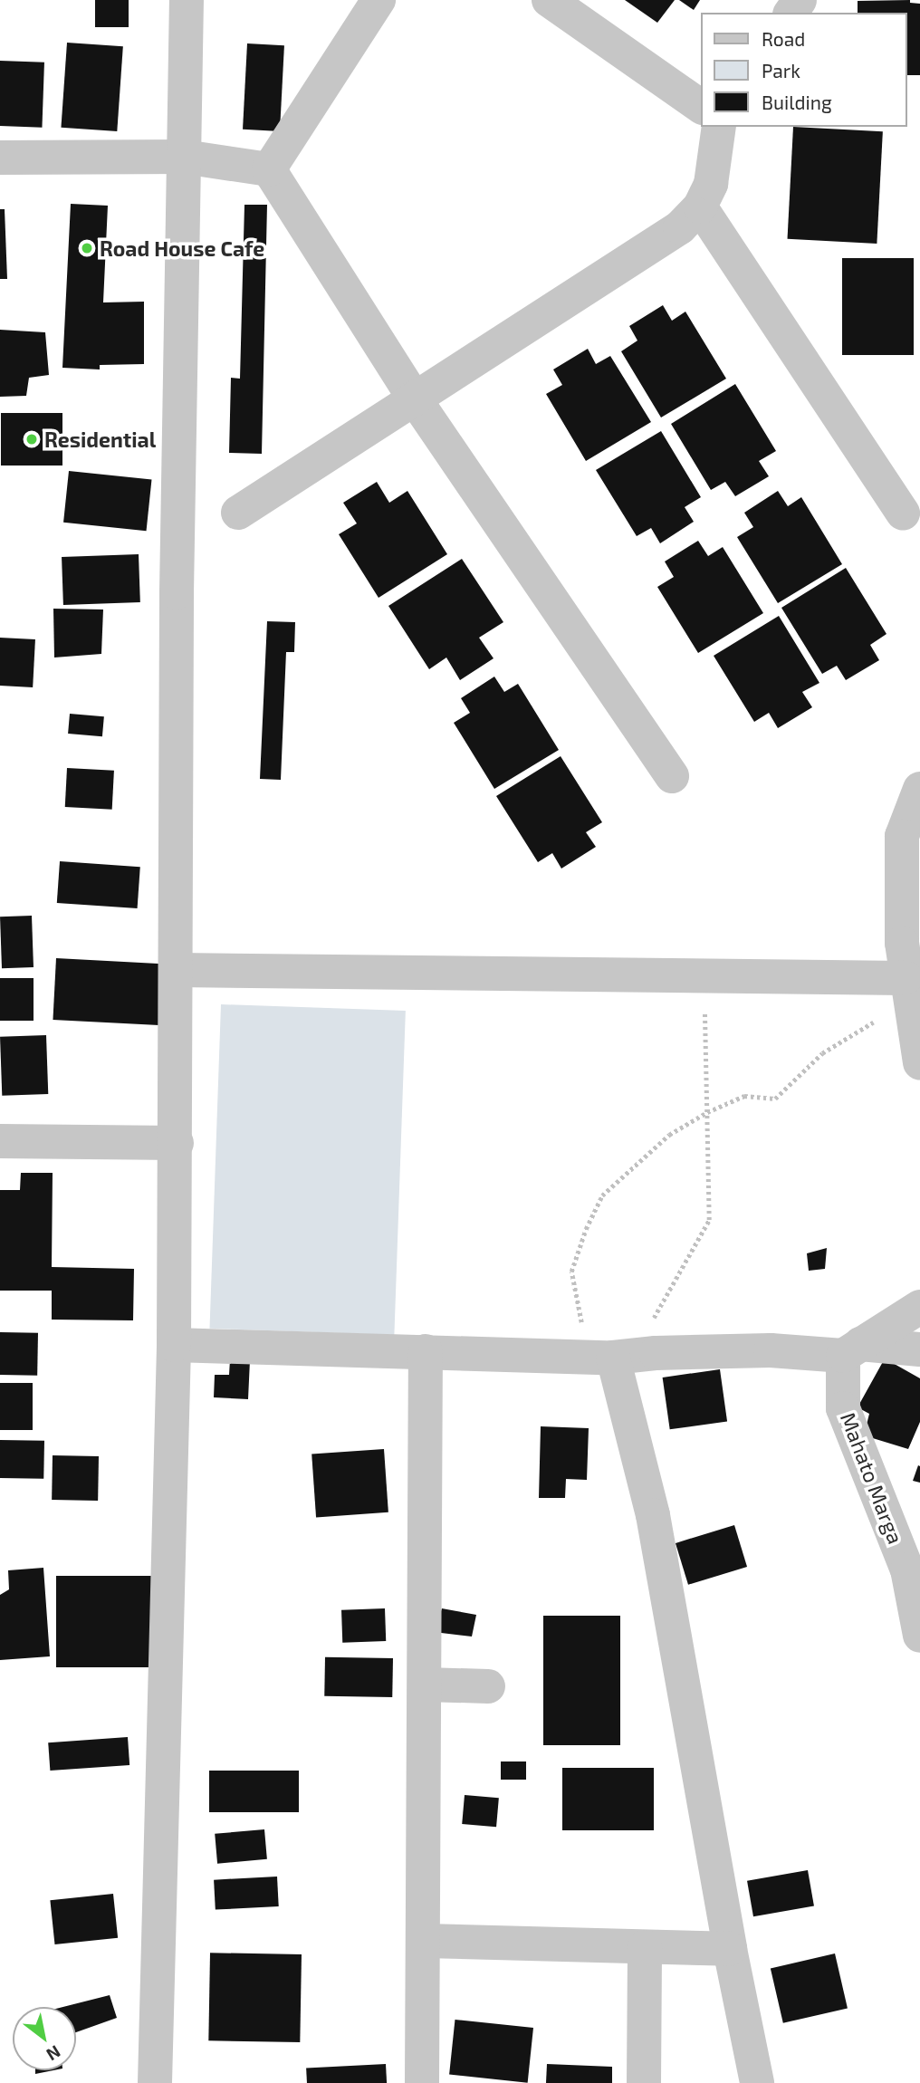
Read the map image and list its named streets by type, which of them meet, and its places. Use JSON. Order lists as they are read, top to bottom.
{
  "streets": {
    "street": ["Mahato Marga"]
  },
  "places": ["Road House Cafe", "Residential"],
  "legend": ["Road", "Park", "Building"],
  "north": "bottom right"
}
